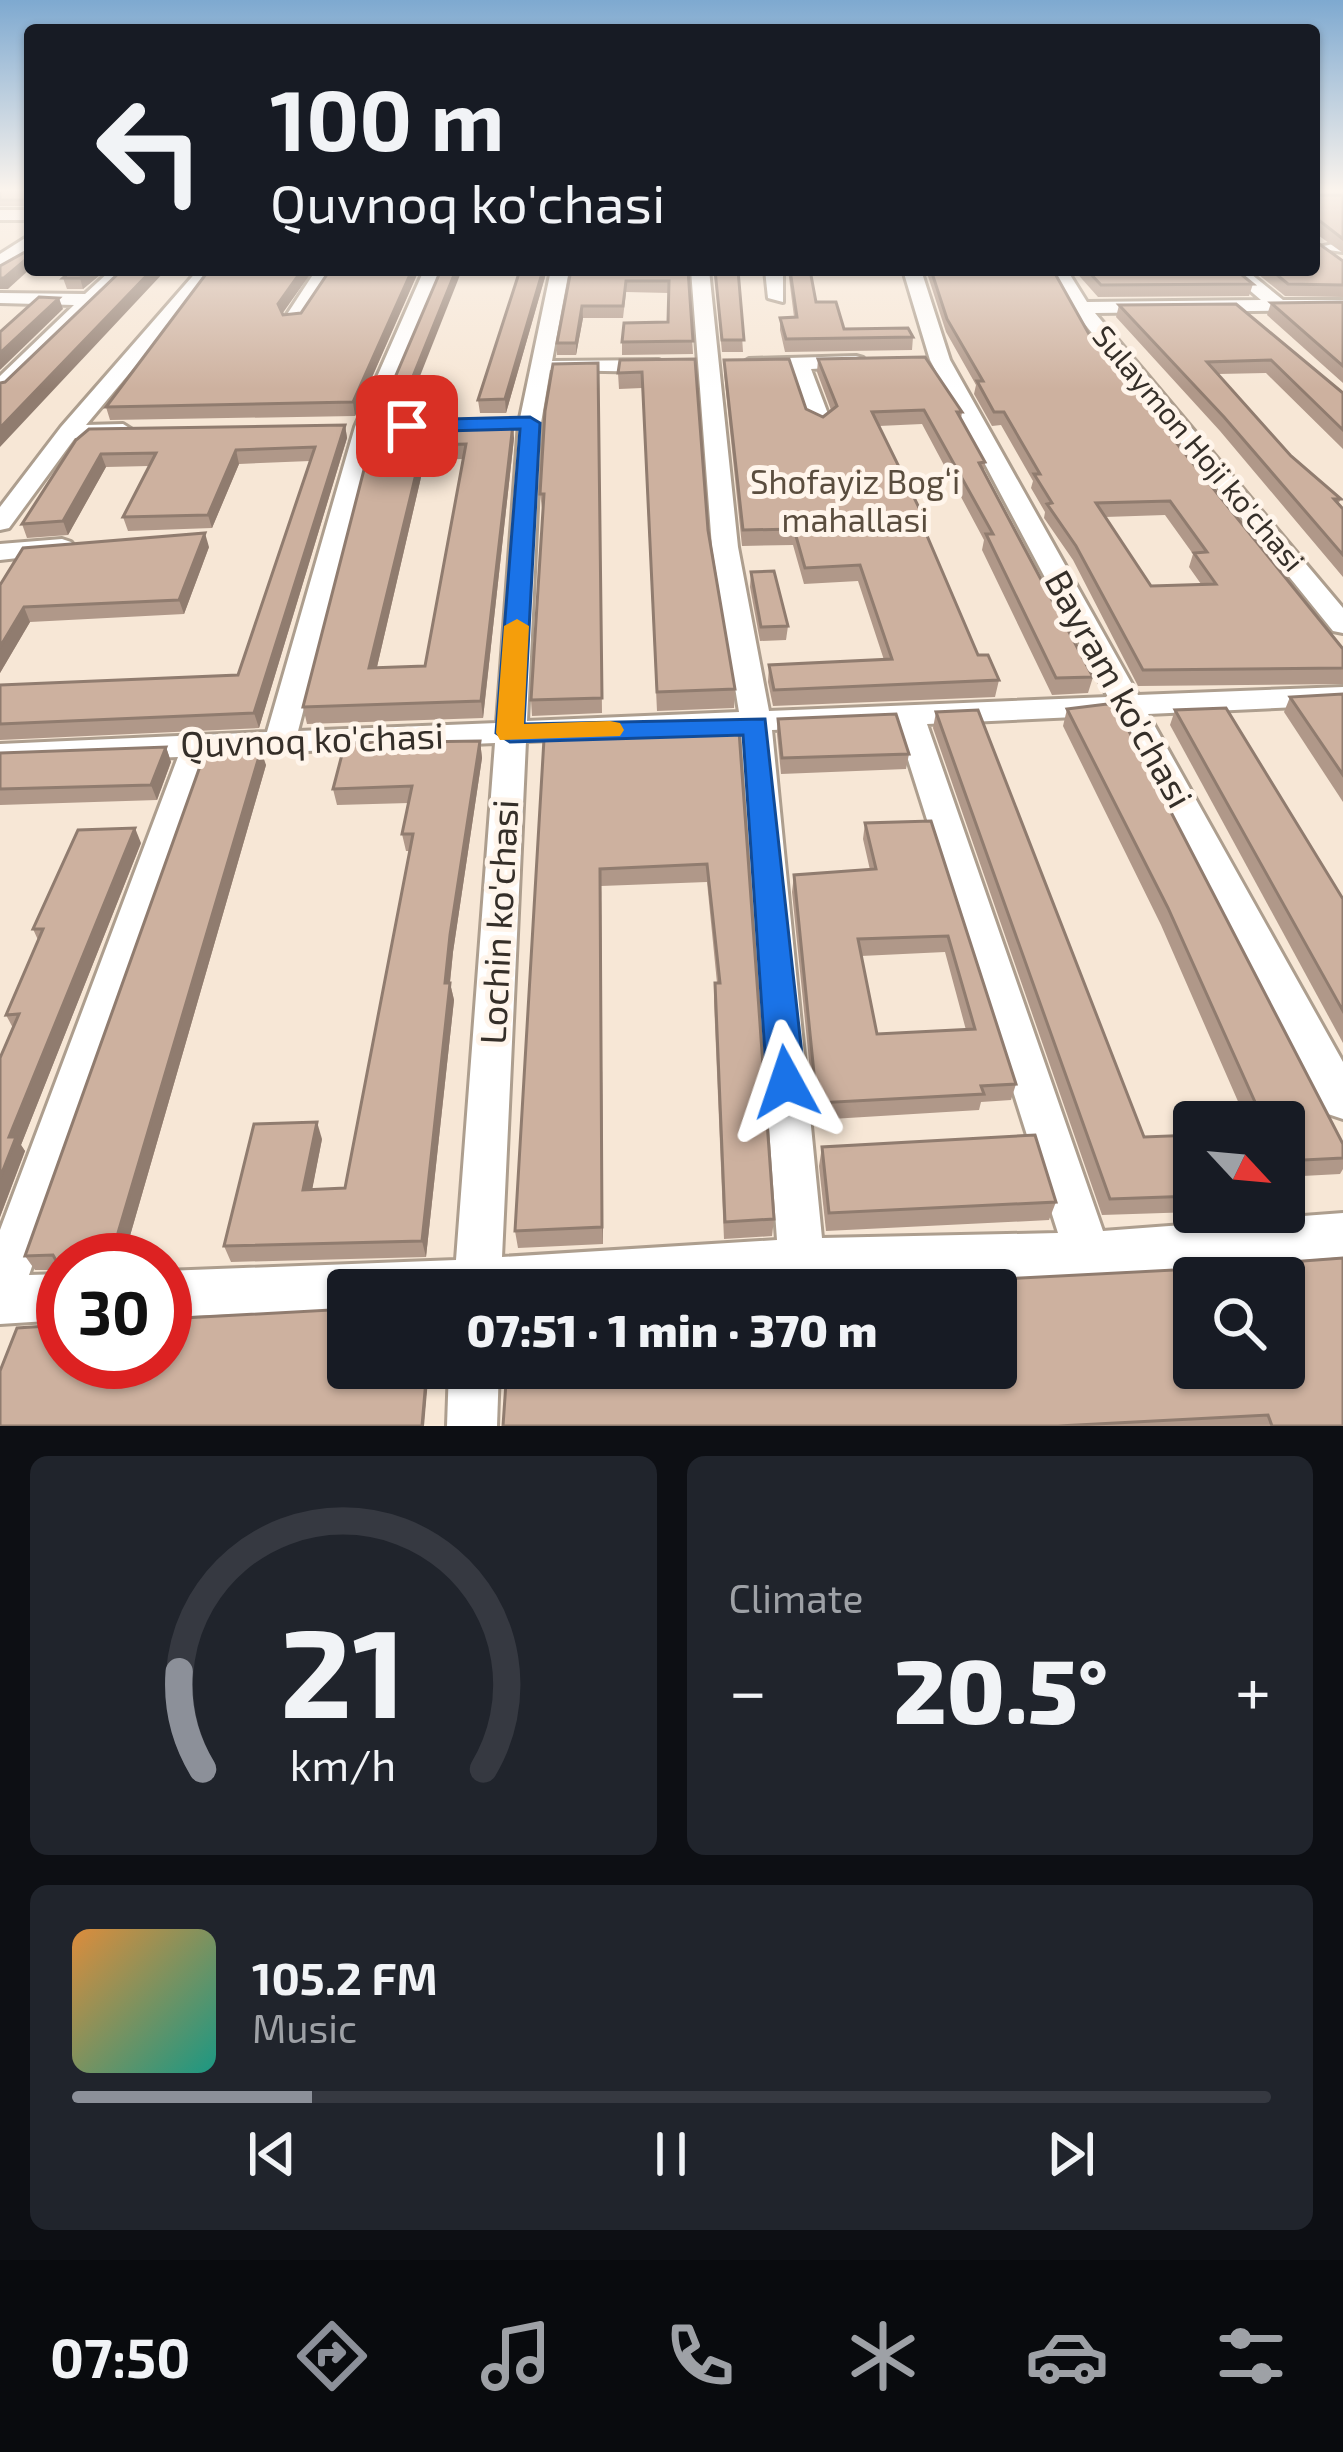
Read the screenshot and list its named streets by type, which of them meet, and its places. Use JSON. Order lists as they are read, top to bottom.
{
  "streets": {
    "street": [
      "Sulaymon Hoji ko'chasi",
      "Bayram ko'chasi",
      "Quvnoq ko'chasi",
      "Lochin ko'chasi"
    ]
  },
  "crossings": [
    ["Bayram ko'chasi", "Quvnoq ko'chasi"],
    ["Quvnoq ko'chasi", "Lochin ko'chasi"]
  ],
  "districts": ["Shofayiz Bogʻi mahallasi"],
  "north": "bottom right",
  "page": {
    "turn": ["100 m", "Quvnoq ko'chasi"],
    "limit": "30",
    "trip": "07:51 · 1 min · 370 m",
    "tile": "Climate",
    "heat": ["−", "20.5°", "+"],
    "song": ["105.2 FM", "Music"],
    "tabs": "07:50",
    "gauge": ["21", "km/h"]
  }
}
